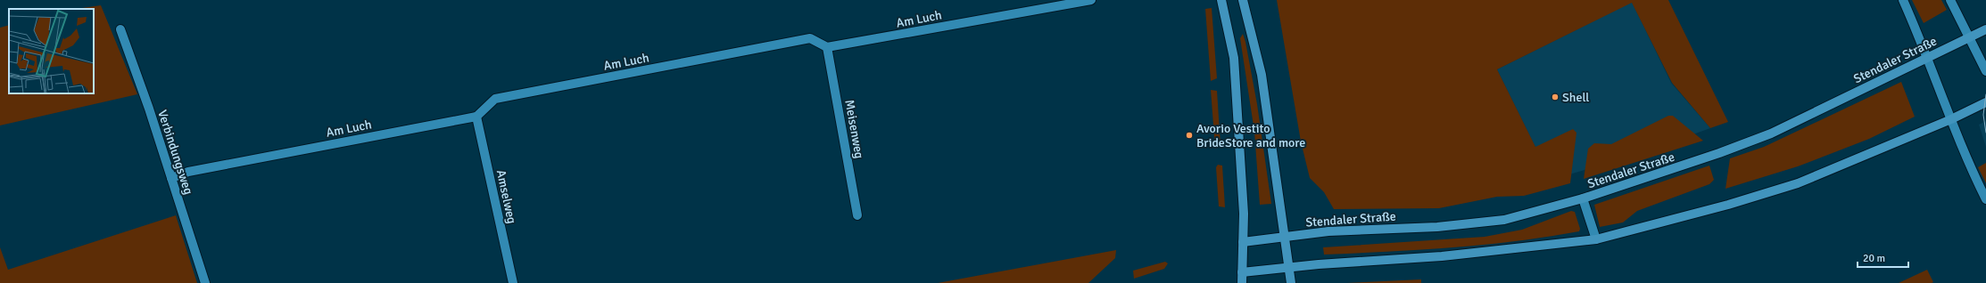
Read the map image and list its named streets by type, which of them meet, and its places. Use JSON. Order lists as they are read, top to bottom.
{
  "streets": {
    "main road": ["Stendaler Straße"],
    "street": [
      "Am Luch",
      "Meisenweg",
      "Verbindungsweg",
      "Amselweg"
    ]
  },
  "crossings": [
    ["Am Luch", "Meisenweg"],
    ["Am Luch", "Verbindungsweg"],
    ["Am Luch", "Amselweg"]
  ],
  "places": ["Shell", "Avorio Vestito BrideStore and more"],
  "scale_bar": "20 m"
}
